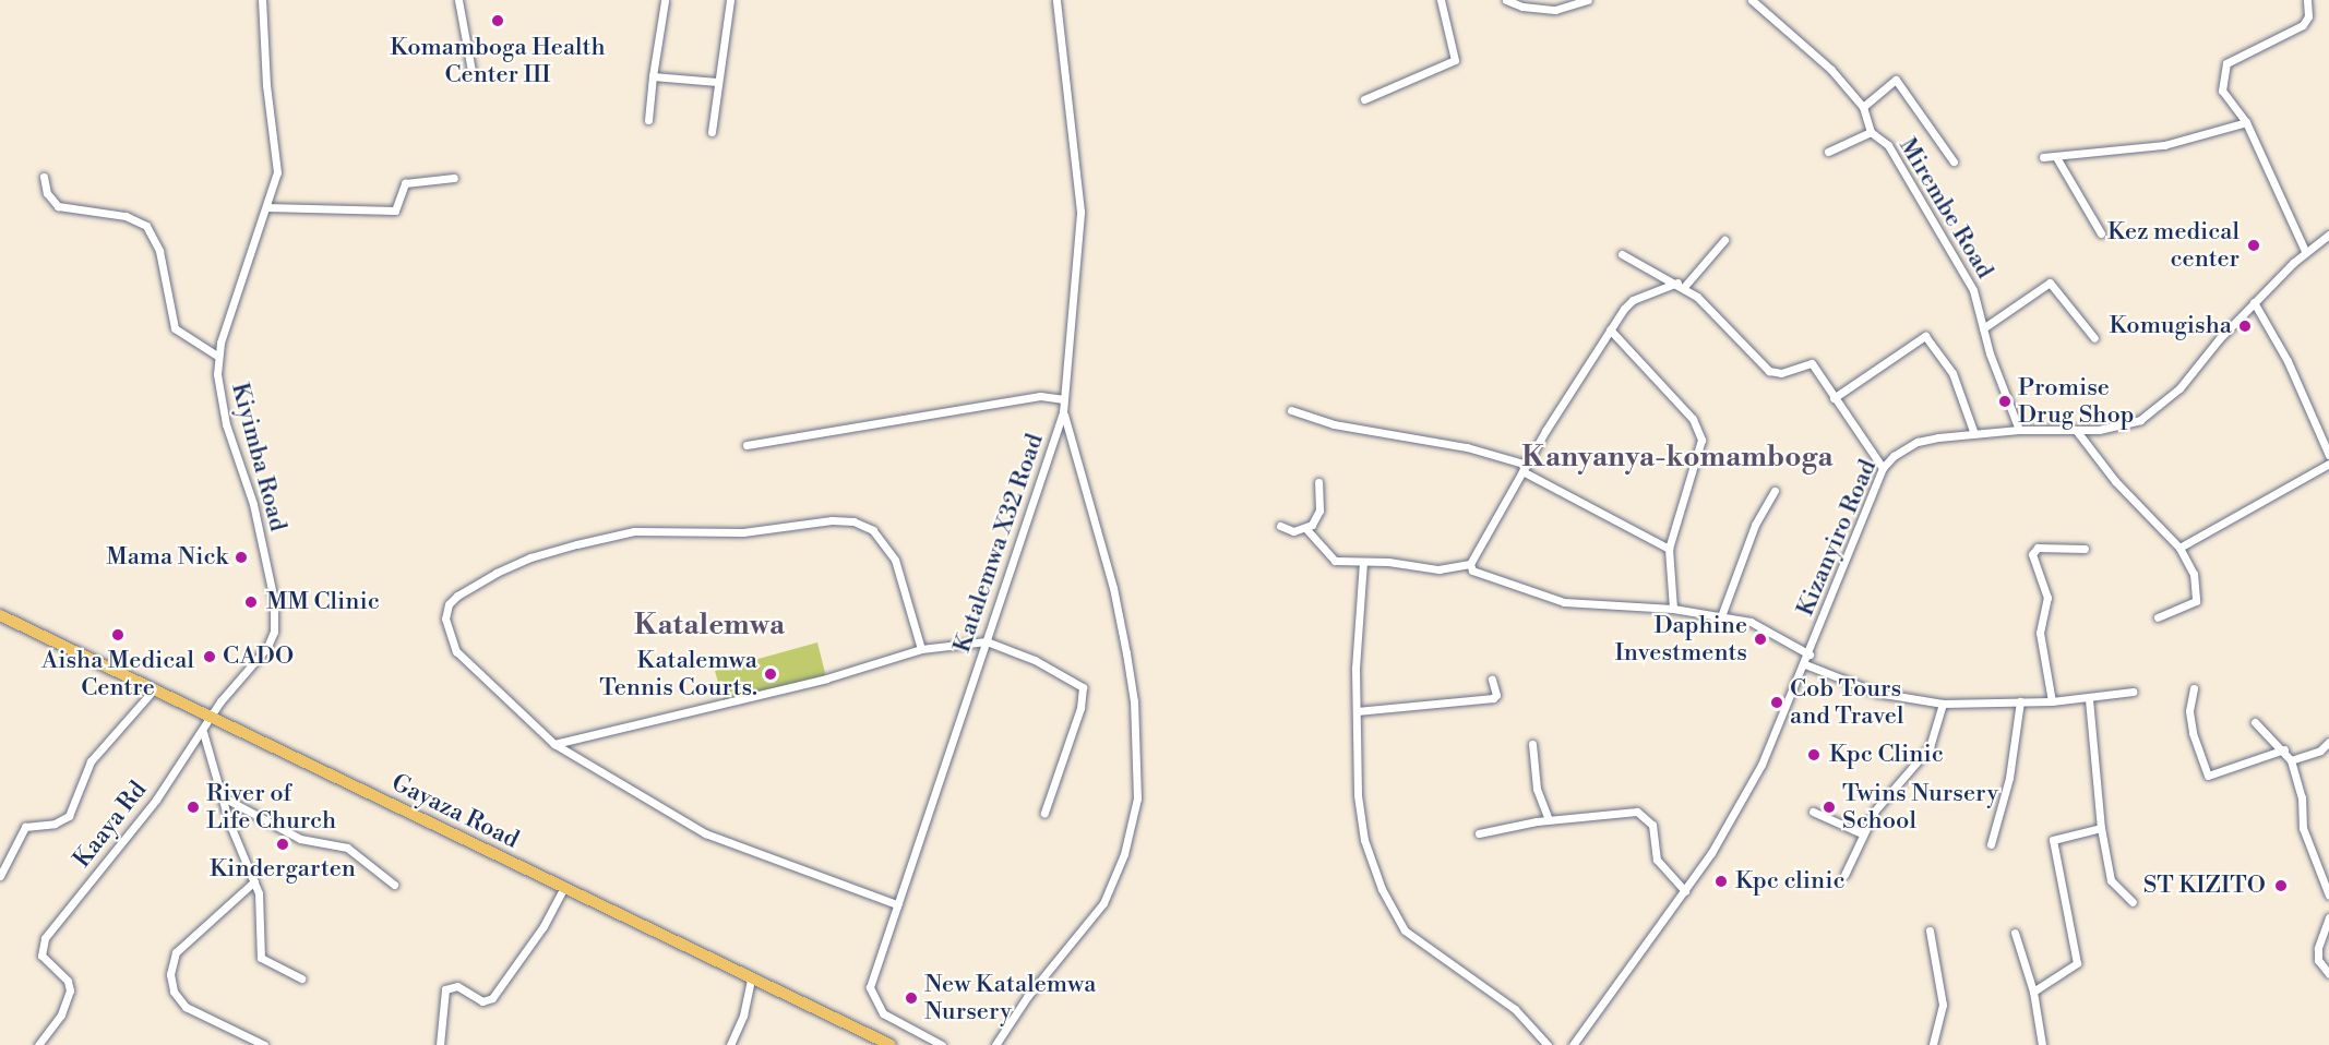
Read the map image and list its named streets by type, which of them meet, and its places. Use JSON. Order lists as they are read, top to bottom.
{
  "streets": {
    "main road": ["Gayaza Road"],
    "street": [
      "Mirembe Road",
      "Kiyimba Road",
      "Kizanyiro Road",
      "Katalemwa X32 Road",
      "Kaaya Rd"
    ]
  },
  "crossings": [
    ["Mirembe Road", "Kizanyiro Road"],
    ["Kiyimba Road", "Gayaza Road"],
    ["Kiyimba Road", "Kaaya Rd"],
    ["Gayaza Road", "Kaaya Rd"]
  ],
  "districts": ["Kanyanya-komamboga", "Katalemwa"],
  "places": [
    "Komamboga Health Center III",
    "Kez medical center",
    "Komugisha",
    "Promise Drug Shop",
    "Mama Nick",
    "MM Clinic",
    "Aisha Medical Centre",
    "Daphine Investments",
    "CADO",
    "Katalemwa Tennis Courts.",
    "Cob Tours and Travel",
    "Kpc Clinic",
    "River of Life Church",
    "Twins Nursery School",
    "Kindergarten",
    "Kpc clinic",
    "ST KIZITO",
    "New Katalemwa Nursery"
  ]
}
